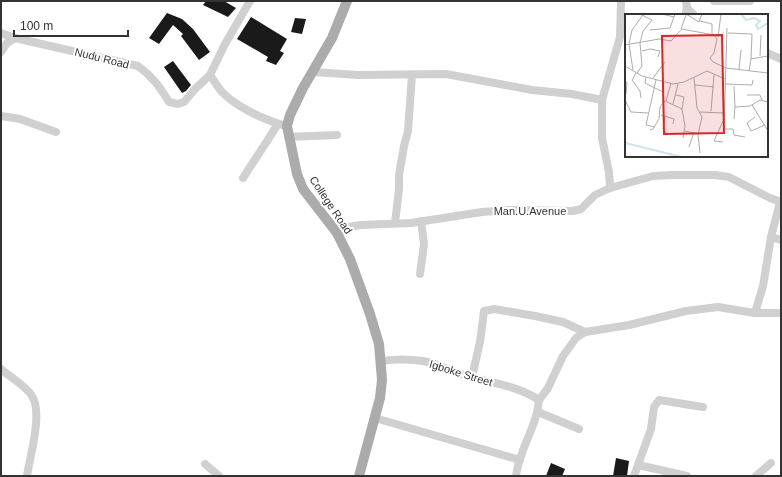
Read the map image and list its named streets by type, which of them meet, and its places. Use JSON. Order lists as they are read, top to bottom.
{
  "streets": {
    "main road": ["College Road"],
    "street": ["Nudu Road", "Man.U.Avenue", "Igboke Street"]
  },
  "crossings": [
    ["College Road", "Man.U.Avenue"],
    ["College Road", "Igboke Street"]
  ],
  "scale_bar": "100 m"
}
